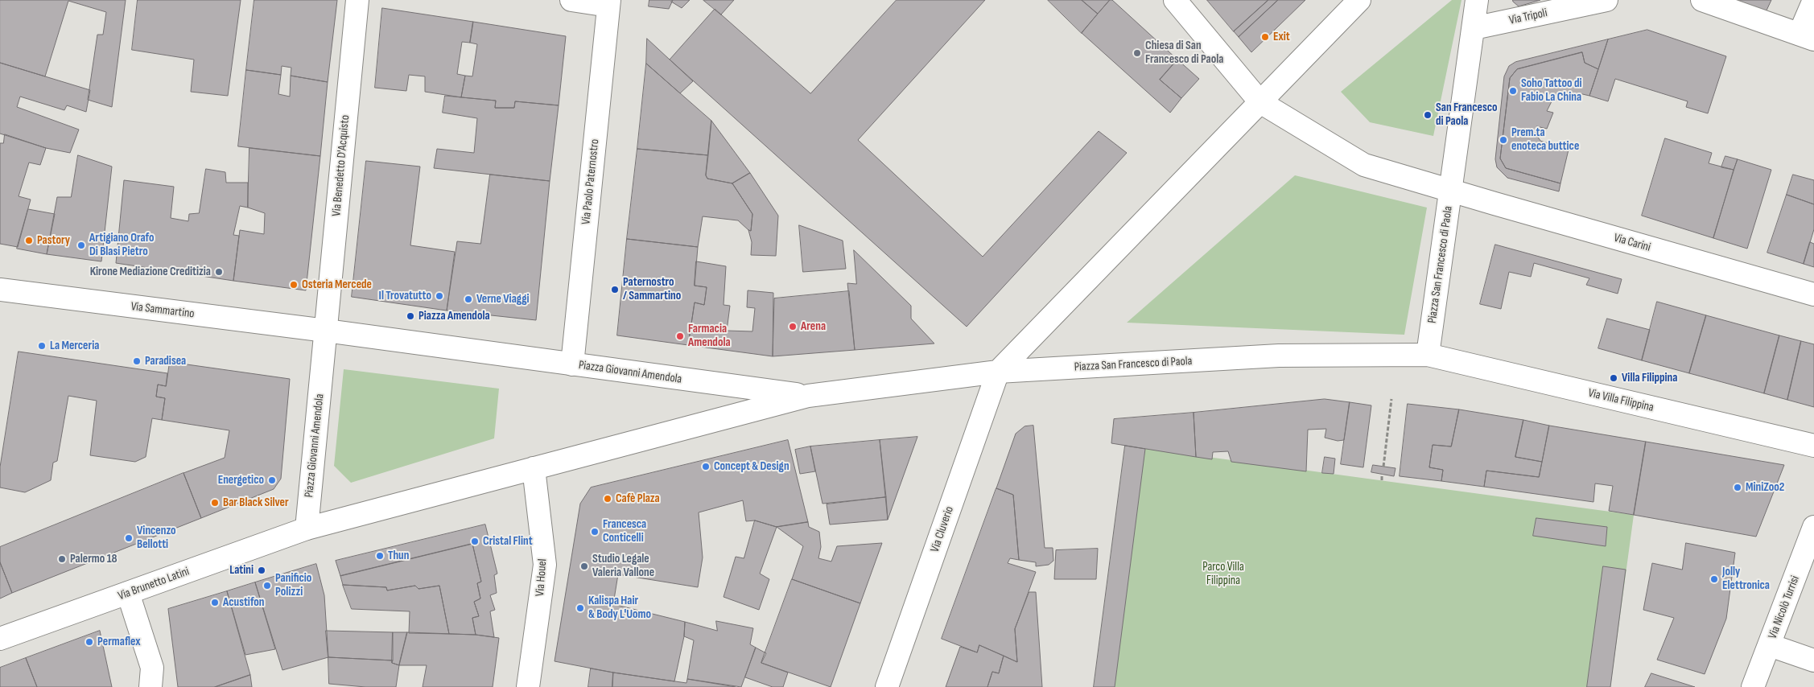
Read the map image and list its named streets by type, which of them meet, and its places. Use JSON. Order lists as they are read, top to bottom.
{
  "streets": {
    "street": [
      "Via Tripoli",
      "Via Benedetto D'Acquisto",
      "Via Paolo Paternostro",
      "Via Carini",
      "Piazza San Francesco di Paola",
      "Via Sammartino",
      "Piazza Giovanni Amendola",
      "Via Villa Filippina",
      "Via Cluverio",
      "Via Houel",
      "Via Brunetto Latini",
      "Via Nicolò Turrisi"
    ]
  },
  "crossings": [
    ["Via Tripoli", "Piazza San Francesco di Paola"],
    ["Via Benedetto D'Acquisto", "Via Sammartino"],
    ["Via Benedetto D'Acquisto", "Piazza Giovanni Amendola"],
    ["Via Paolo Paternostro", "Piazza Giovanni Amendola"],
    ["Via Carini", "Piazza San Francesco di Paola"],
    ["Piazza San Francesco di Paola", "Piazza Giovanni Amendola"],
    ["Piazza San Francesco di Paola", "Via Villa Filippina"],
    ["Piazza San Francesco di Paola", "Via Cluverio"],
    ["Via Sammartino", "Piazza Giovanni Amendola"],
    ["Piazza Giovanni Amendola", "Via Cluverio"],
    ["Piazza Giovanni Amendola", "Via Houel"],
    ["Piazza Giovanni Amendola", "Via Brunetto Latini"]
  ],
  "parks": ["Parco Villa Filippina"],
  "places": [
    "Exit",
    "Chiesa di San Francesco di Paola",
    "Soho Tattoo di Fabio La China",
    "San Francesco di Paola",
    "Prem.ta enoteca buttice",
    "Pastory",
    "Artigiano Orafo Di Blasi Pietro",
    "Kirone Mediazione Creditizia",
    "Osteria Mercede",
    "Paternostro / Sammartino",
    "Il Trovatutto",
    "Verne Viaggi",
    "Piazza Amendola",
    "Arena",
    "Farmacia Amendola",
    "La Merceria",
    "Paradisea",
    "Villa Filippina",
    "Concept & Design",
    "Energetico",
    "MiniZoo2",
    "Cafè Plaza",
    "Bar Black Silver",
    "Francesca Conticelli",
    "Vincenzo Bellotti",
    "Cristal Flint",
    "Thun",
    "Palermo 18",
    "Studio Legale Valeria Vallone",
    "Latini",
    "Jolly Elettronica",
    "Panificio Polizzi",
    "Acustifon",
    "Kalispa Hair & Body L'Uomo",
    "Permaflex"
  ]
}
